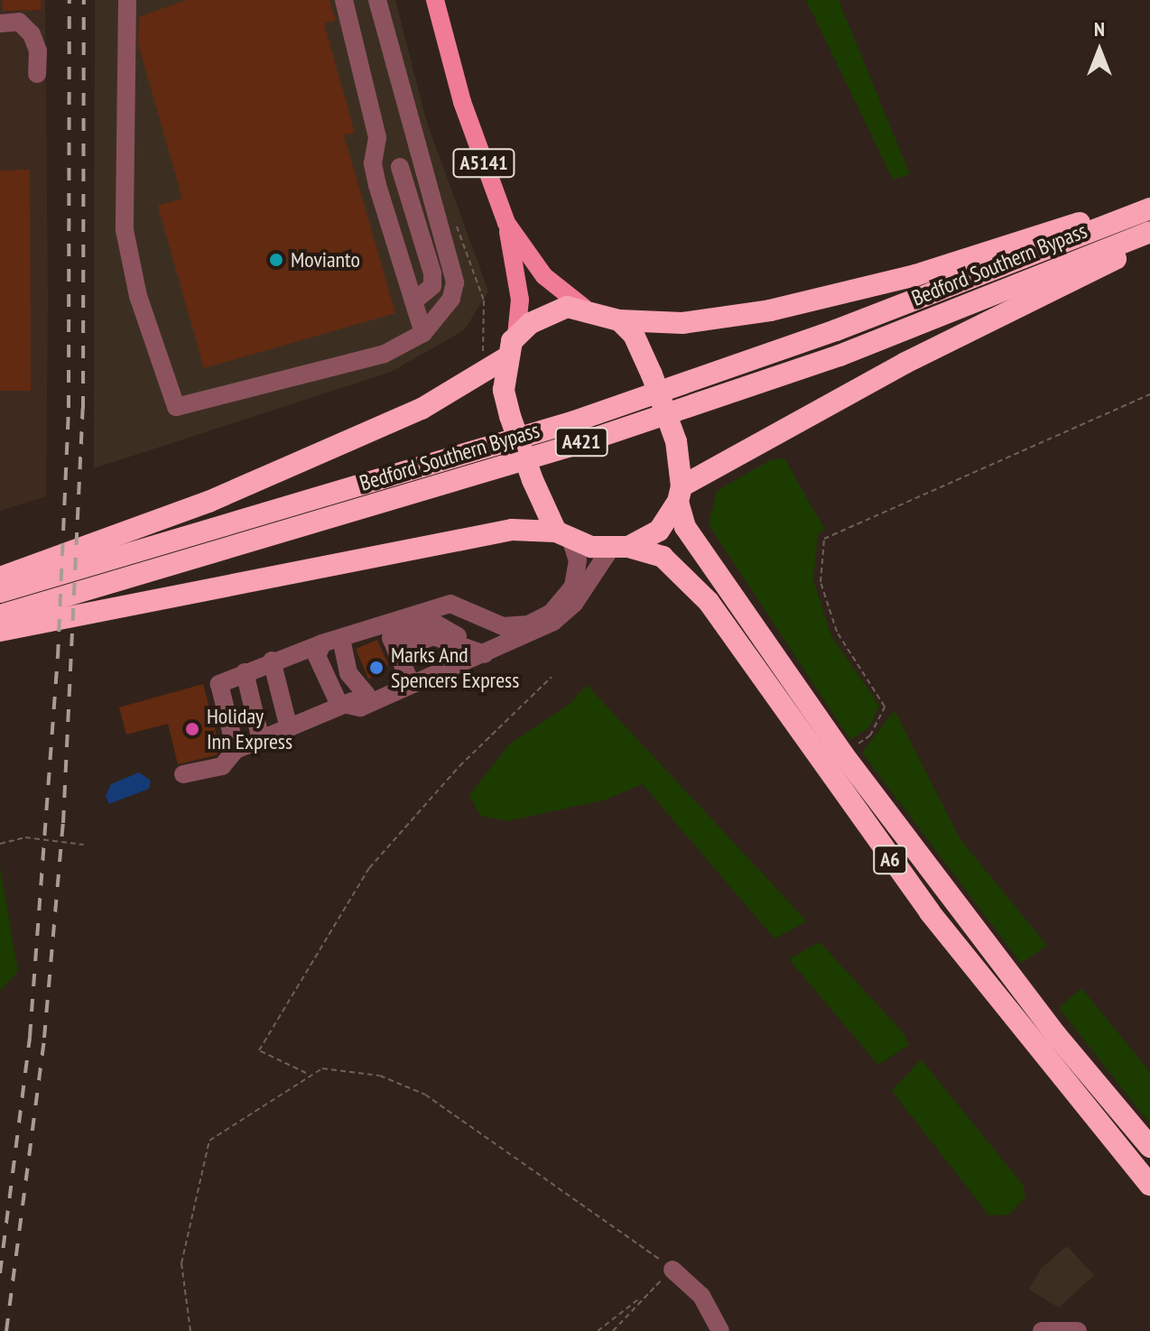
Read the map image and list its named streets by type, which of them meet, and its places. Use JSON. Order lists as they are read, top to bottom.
{
  "streets": {
    "highway": ["Bedford Southern Bypass", "A421", "A6"],
    "main road": ["A5141"]
  },
  "crossings": [
    ["A5141", "A6"]
  ],
  "places": ["Movianto", "Marks And Spencers Express", "Holiday Inn Express"],
  "north": "top"
}
